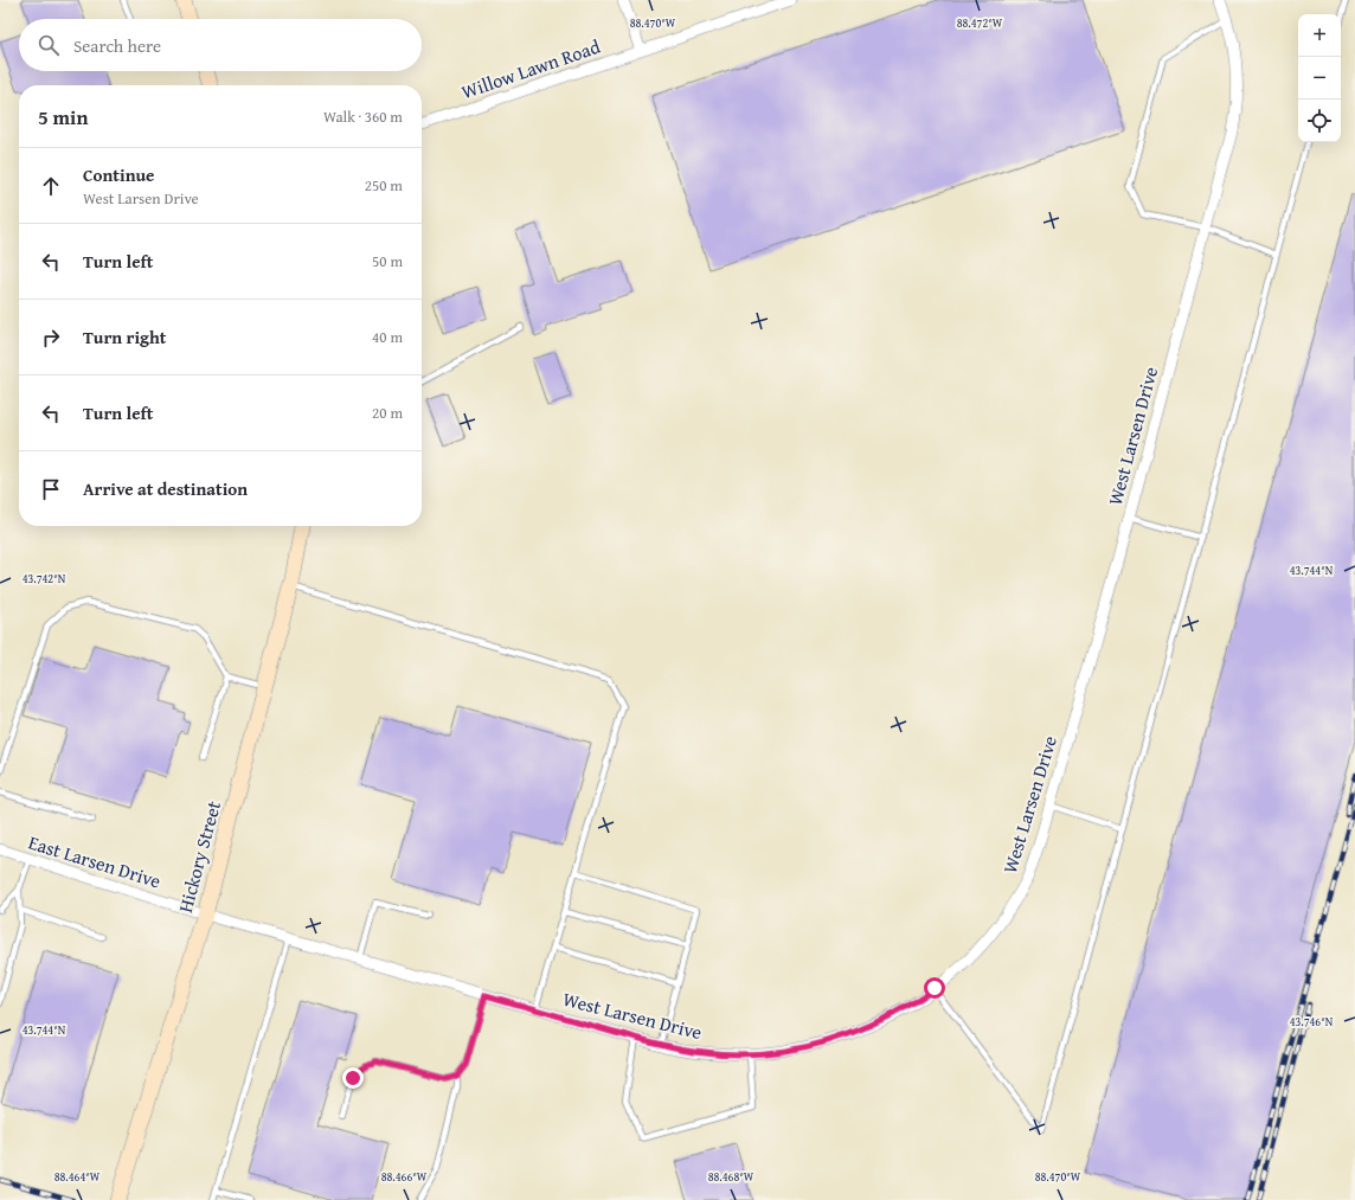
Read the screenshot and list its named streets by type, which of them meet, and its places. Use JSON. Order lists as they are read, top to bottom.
{
  "streets": {
    "street": [
      "Willow Lawn Road",
      "West Larsen Drive",
      "Hickory Street",
      "East Larsen Drive"
    ]
  },
  "crossings": [
    ["West Larsen Drive", "Hickory Street"],
    ["West Larsen Drive", "East Larsen Drive"],
    ["Hickory Street", "East Larsen Drive"]
  ],
  "page": {
    "map_buttons": ["+", "−"],
    "search": "Search here",
    "heading": ["5 min", "Walk · 360 m"],
    "list": [
      ["Continue", "West Larsen Drive", "250 m"],
      ["Turn left", "50 m"],
      ["Turn right", "40 m"],
      ["Turn left", "20 m"],
      "Arrive at destination"
    ]
  },
  "coordinates": [
    "88.470°W",
    "88.472°W",
    "43.744°N",
    "43.742°N",
    "43.746°N",
    "88.464°W",
    "88.466°W",
    "88.468°W"
  ]
}
